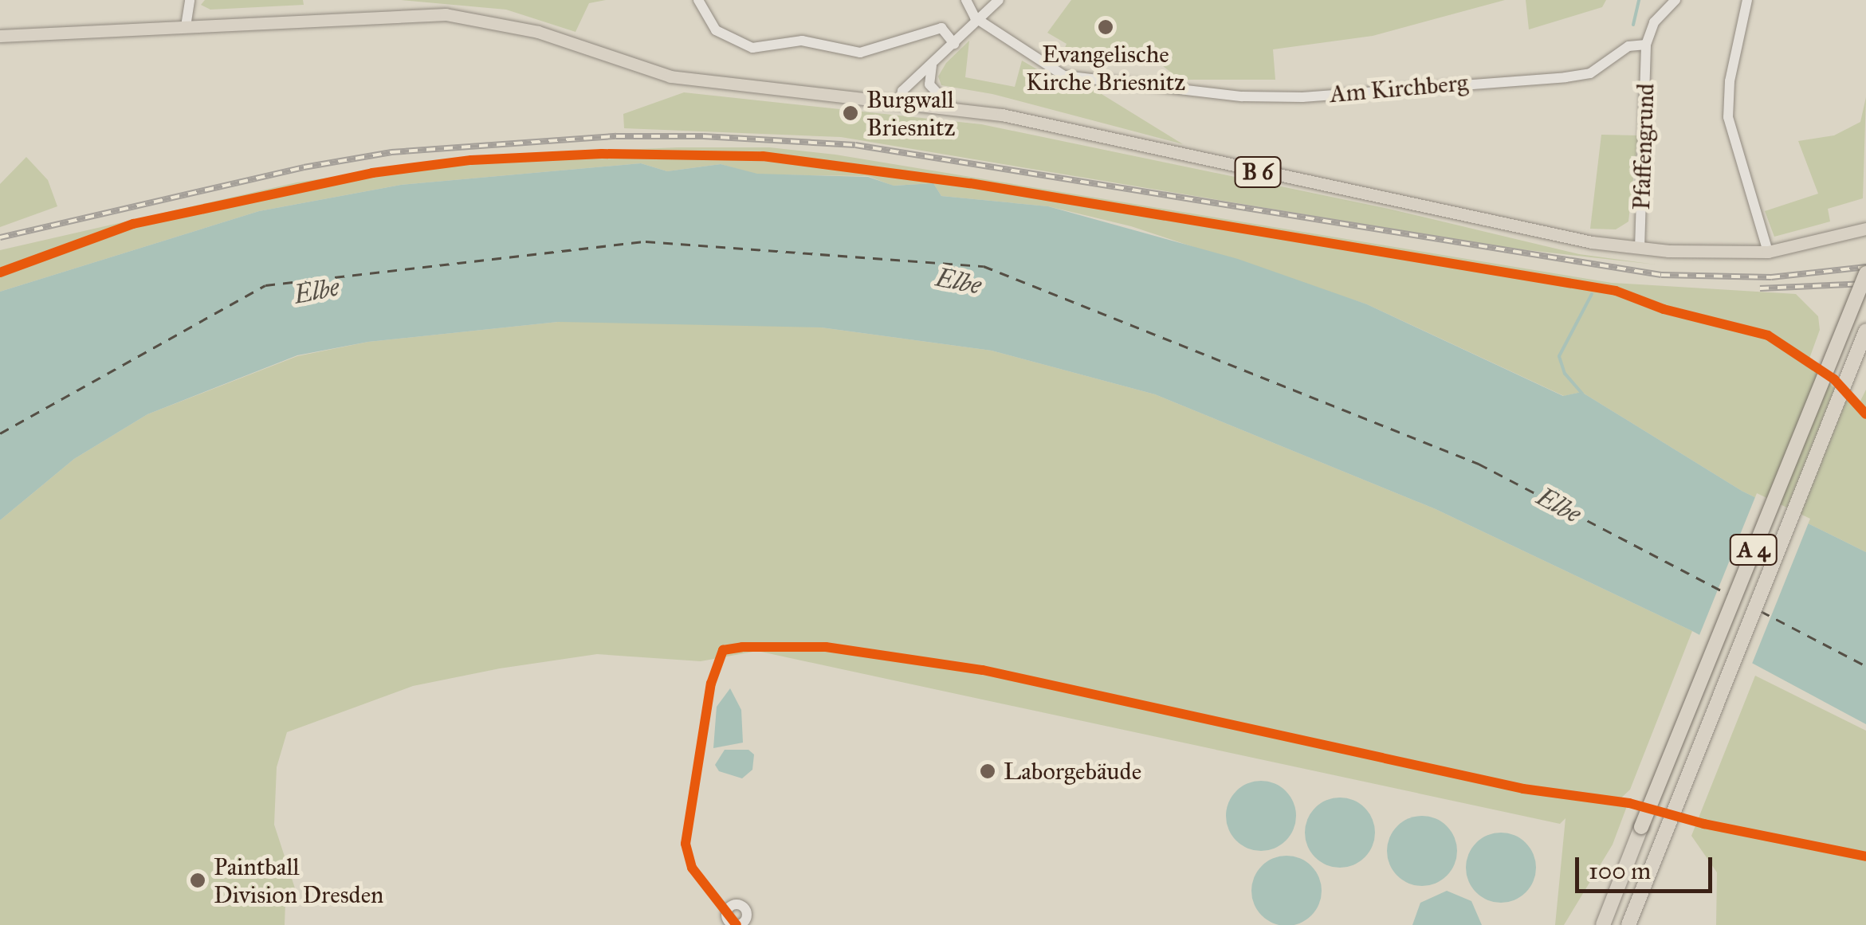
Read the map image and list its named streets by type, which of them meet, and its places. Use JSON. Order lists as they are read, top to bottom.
{
  "streets": {
    "highway": ["A 4"],
    "main road": ["B 6"],
    "street": ["Am Kirchberg", "Pfaffengrund"]
  },
  "crossings": [
    ["Am Kirchberg", "Pfaffengrund"],
    ["Pfaffengrund", "B 6"]
  ],
  "water": ["Elbe"],
  "places": [
    "Evangelische Kirche Briesnitz",
    "Burgwall Briesnitz",
    "Laborgebäude",
    "Paintball Division Dresden"
  ],
  "scale_bar": "100 m"
}
